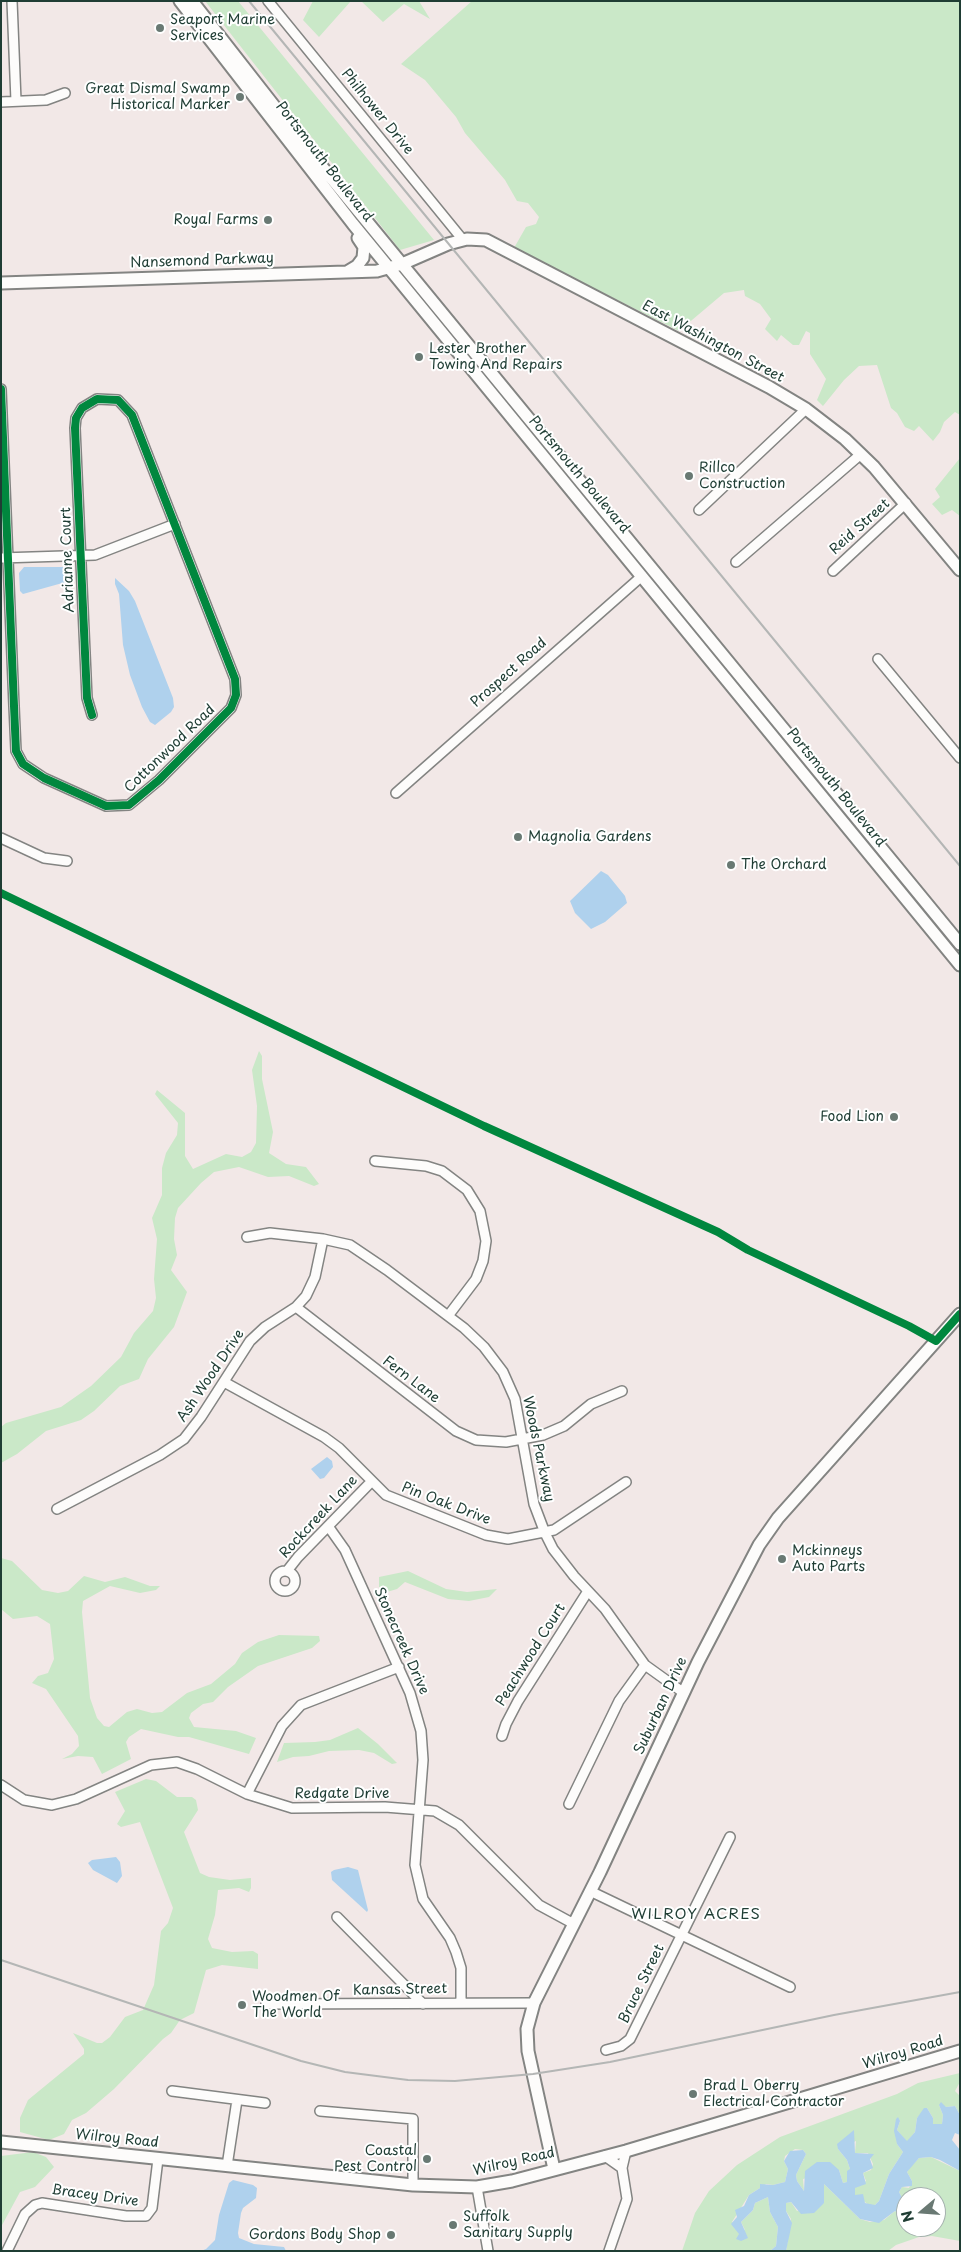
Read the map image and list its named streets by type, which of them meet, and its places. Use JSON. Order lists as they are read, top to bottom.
{
  "streets": {
    "main road": [
      "Portsmouth Boulevard",
      "Nansemond Parkway",
      "East Washington Street",
      "Suburban Drive",
      "Wilroy Road"
    ],
    "street": [
      "Philhower Drive",
      "Reid Street",
      "Adrianne Court",
      "Prospect Road",
      "Cottonwood Road",
      "Ash Wood Drive",
      "Fern Lane",
      "Woods Parkway",
      "Pin Oak Drive",
      "Rockcreek Lane",
      "Stonecreek Drive",
      "Peachwood Court",
      "Redgate Drive",
      "Bruce Street",
      "Kansas Street",
      "Bracey Drive"
    ]
  },
  "crossings": [
    ["Philhower Drive", "East Washington Street"],
    ["Portsmouth Boulevard", "Nansemond Parkway"],
    ["Portsmouth Boulevard", "East Washington Street"],
    ["Portsmouth Boulevard", "Prospect Road"],
    ["Nansemond Parkway", "East Washington Street"],
    ["East Washington Street", "Reid Street"],
    ["Adrianne Court", "Cottonwood Road"],
    ["Ash Wood Drive", "Fern Lane"],
    ["Ash Wood Drive", "Woods Parkway"],
    ["Ash Wood Drive", "Pin Oak Drive"],
    ["Fern Lane", "Woods Parkway"],
    ["Woods Parkway", "Pin Oak Drive"],
    ["Woods Parkway", "Peachwood Court"],
    ["Woods Parkway", "Suburban Drive"],
    ["Pin Oak Drive", "Rockcreek Lane"],
    ["Rockcreek Lane", "Stonecreek Drive"],
    ["Stonecreek Drive", "Redgate Drive"],
    ["Stonecreek Drive", "Kansas Street"],
    ["Suburban Drive", "Redgate Drive"],
    ["Suburban Drive", "Kansas Street"],
    ["Suburban Drive", "Wilroy Road"],
    ["Wilroy Road", "Bracey Drive"]
  ],
  "districts": ["WILROY ACRES"],
  "places": [
    "Seaport Marine Services",
    "Great Dismal Swamp Historical Marker",
    "Royal Farms",
    "Lester Brother Towing And Repairs",
    "Rillco Construction",
    "Magnolia Gardens",
    "The Orchard",
    "Food Lion",
    "Mckinneys Auto Parts",
    "Woodmen Of The World",
    "Brad L Oberry Electrical Contractor",
    "Coastal Pest Control",
    "Suffolk Sanitary Supply",
    "Gordons Body Shop"
  ],
  "north": "left"
}
